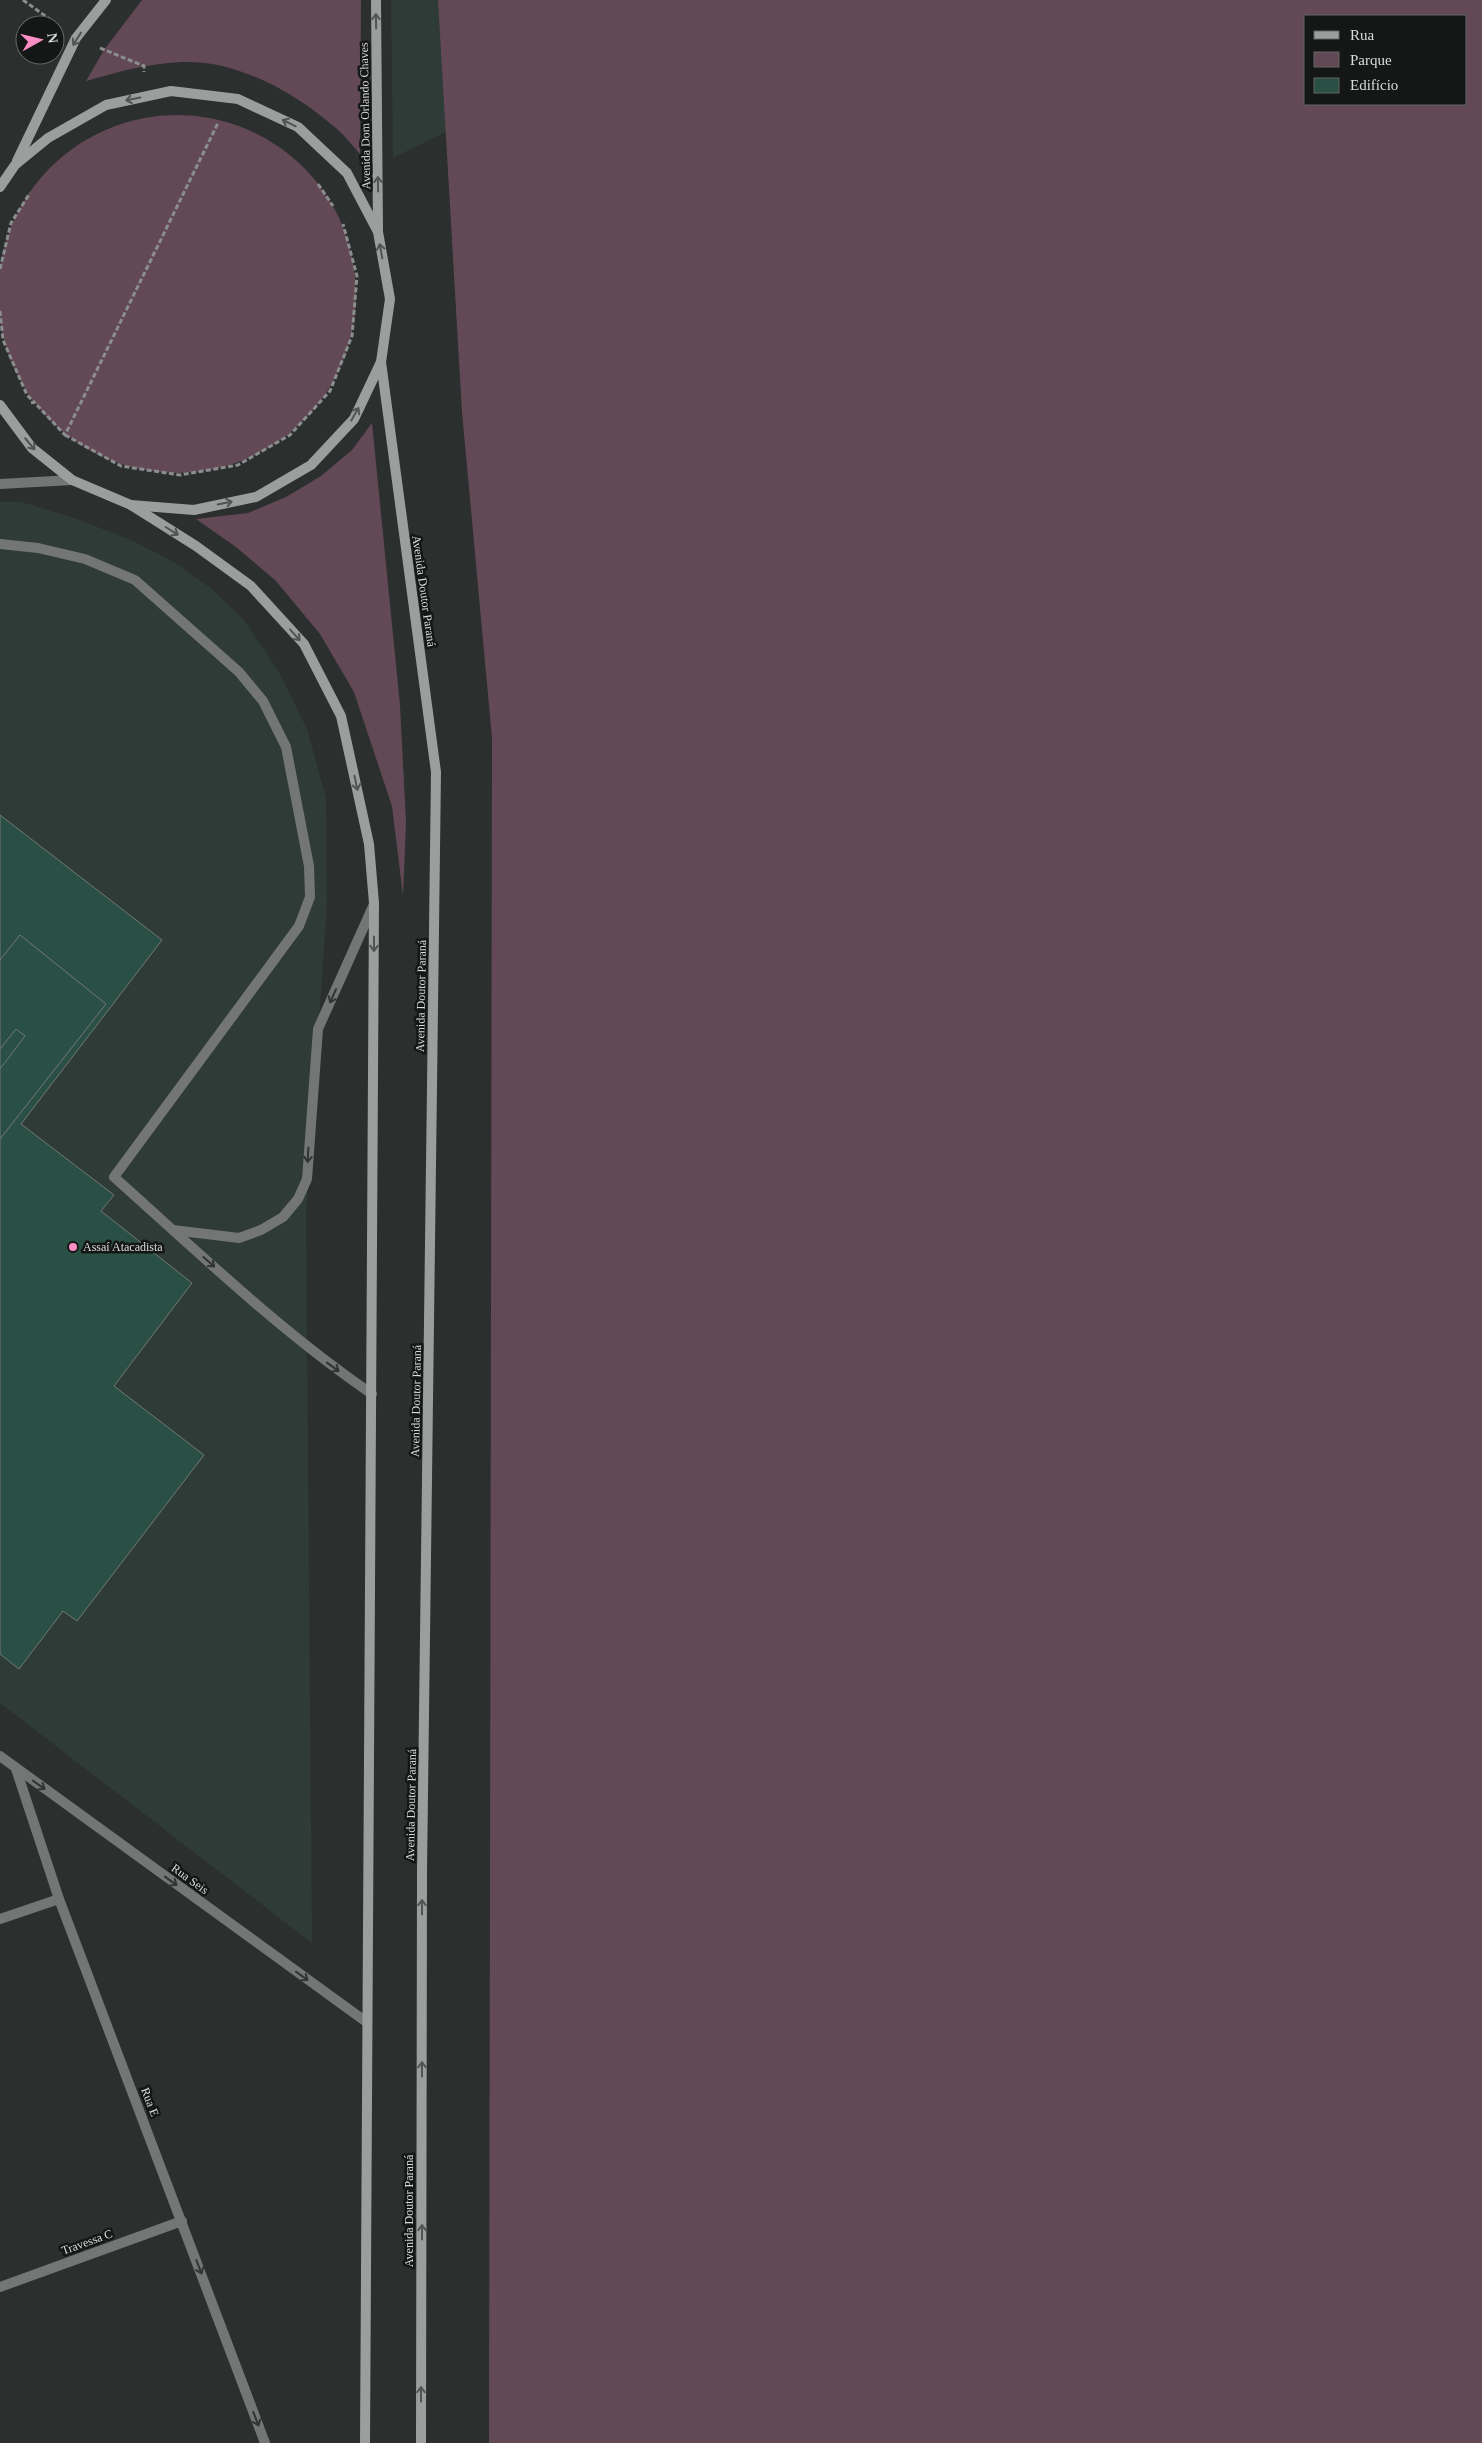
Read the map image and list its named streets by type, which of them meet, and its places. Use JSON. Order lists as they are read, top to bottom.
{
  "streets": {
    "main road": ["Avenida Dom Orlando Chaves", "Avenida Doutor Paraná"],
    "street": ["Rua Seis", "Rua E", "Travessa C"]
  },
  "crossings": [
    ["Rua Seis", "Rua E"],
    ["Rua E", "Travessa C"]
  ],
  "one_way": ["Avenida Dom Orlando Chaves", "Rua Seis"],
  "places": ["Assaí Atacadista"],
  "legend": ["Rua", "Parque", "Edifício"],
  "north": "right"
}
